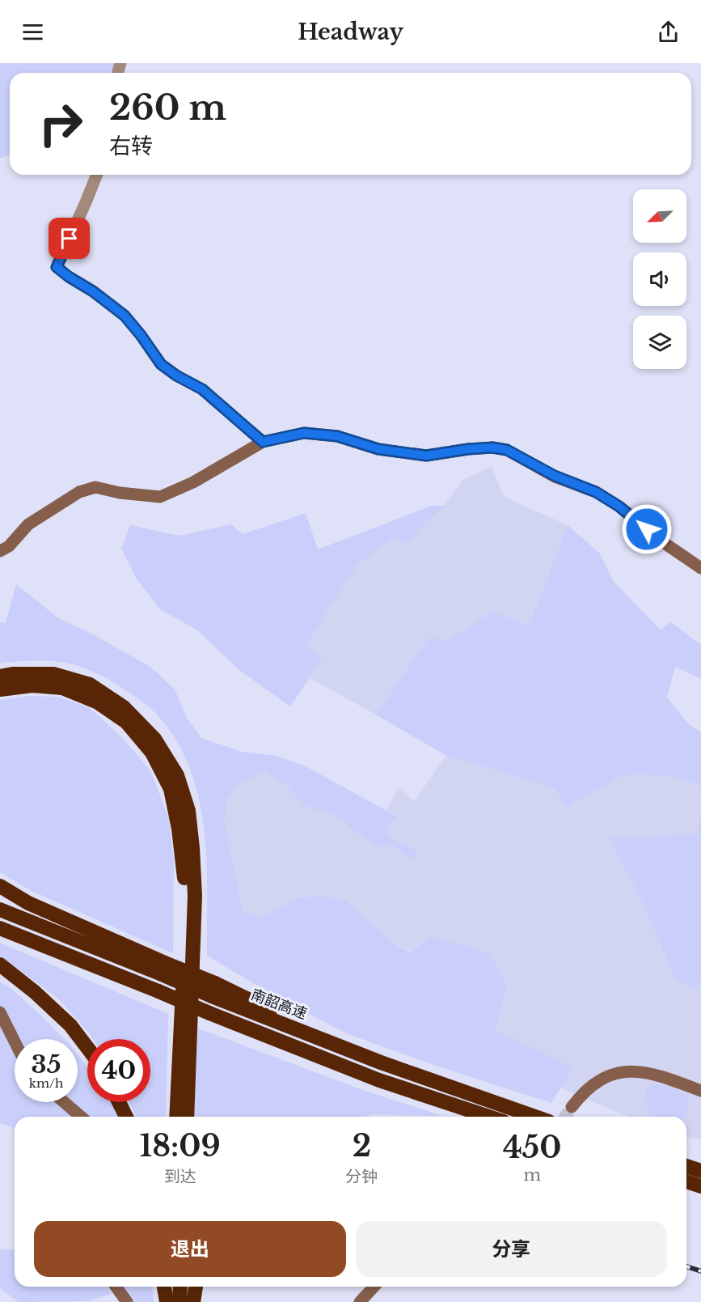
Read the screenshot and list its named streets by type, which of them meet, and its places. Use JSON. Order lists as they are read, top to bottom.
{
  "streets": {
    "highway": ["南韶高速"]
  },
  "north": "bottom left",
  "page": {
    "header": "Headway",
    "turn": ["260 m", "右转"],
    "speed": "35 km/h",
    "limit": "40",
    "eta": [
      "18:09",
      "到达",
      "2",
      "分钟",
      "450",
      "m"
    ],
    "buttons": ["退出", "分享"]
  }
}
